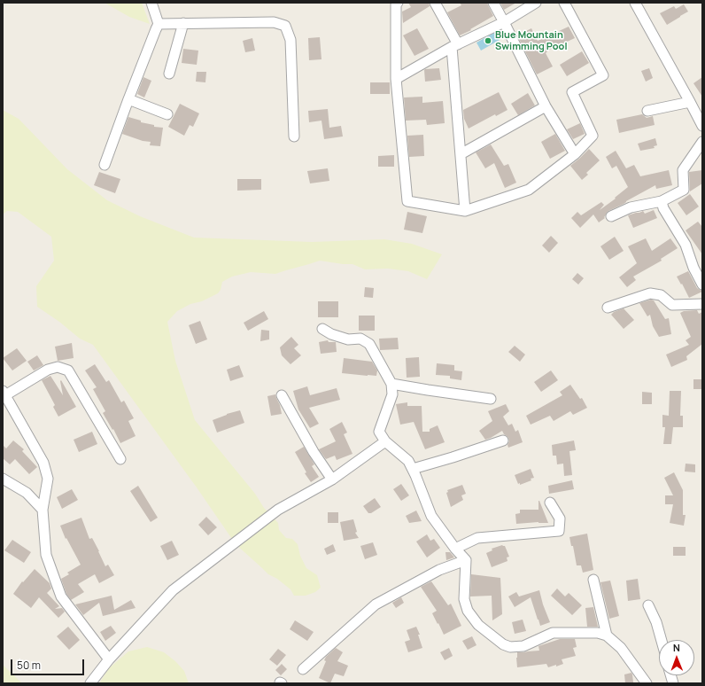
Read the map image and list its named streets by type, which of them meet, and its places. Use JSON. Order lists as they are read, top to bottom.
{
  "places": ["Blue Mountain Swimming Pool"],
  "scale_bar": "50 m",
  "north": "top"
}
